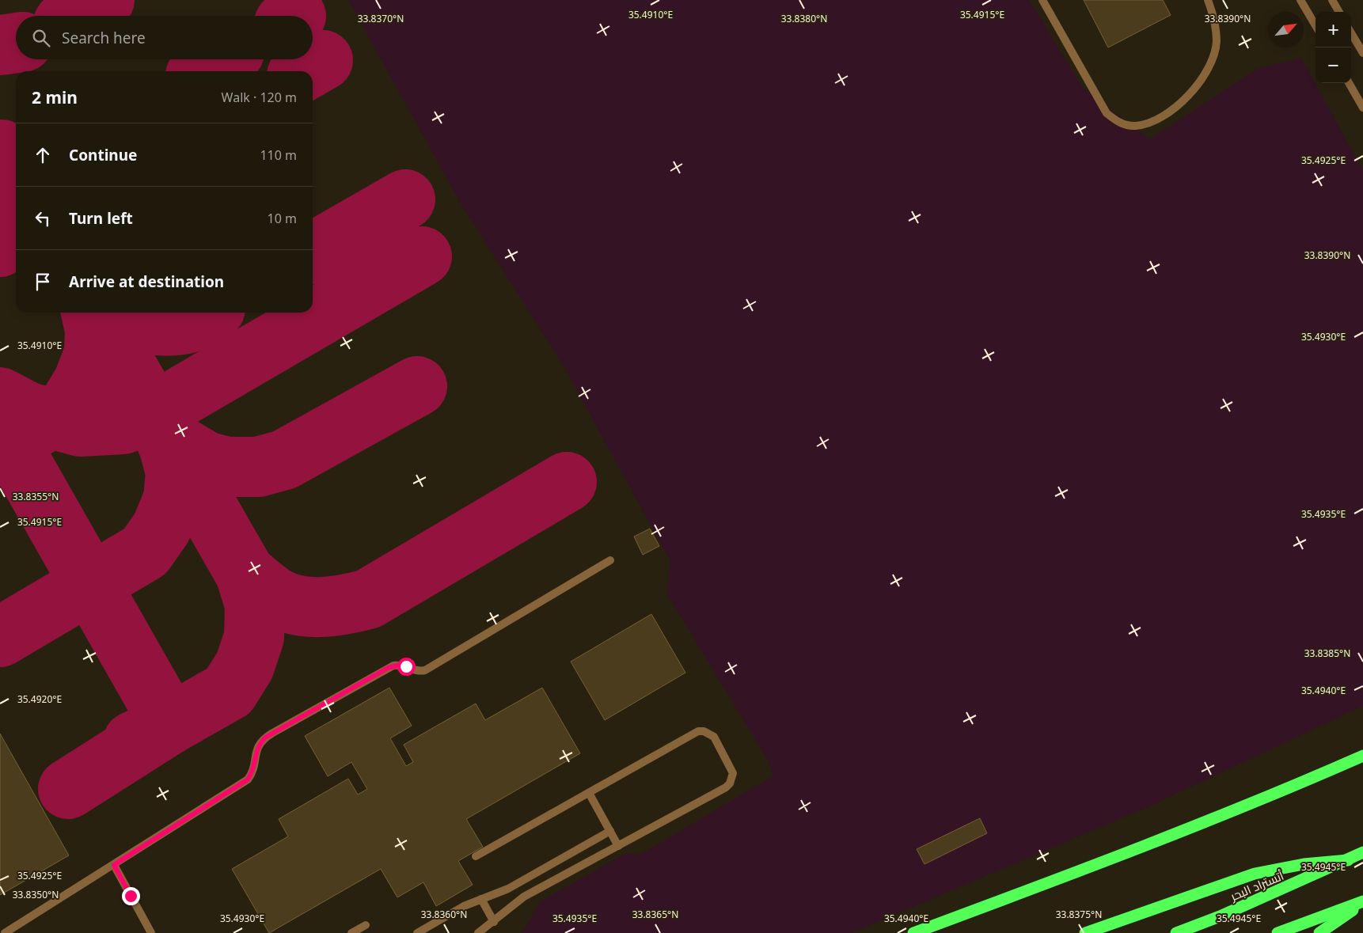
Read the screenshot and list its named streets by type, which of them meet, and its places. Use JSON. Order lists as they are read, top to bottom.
{
  "streets": {
    "highway": ["أتستراد البحر"]
  },
  "north": "top right",
  "page": {
    "map_buttons": ["+", "−"],
    "search": "Search here",
    "heading": ["2 min", "Walk · 120 m"],
    "list": [
      ["Continue", "110 m"],
      ["Turn left", "10 m"],
      "Arrive at destination"
    ]
  },
  "coordinates": [
    "35.4910°E",
    "35.4915°E",
    "33.8370°N",
    "33.8380°N",
    "33.8390°N",
    "35.4925°E",
    "35.4930°E",
    "33.8355°N",
    "35.4935°E",
    "33.8385°N",
    "35.4940°E",
    "35.4920°E",
    "35.4945°E",
    "33.8350°N",
    "33.8360°N",
    "33.8365°N",
    "33.8375°N"
  ]
}
